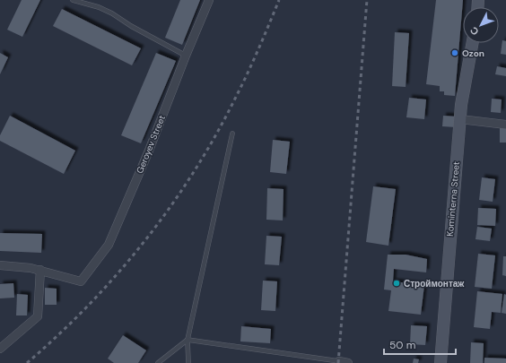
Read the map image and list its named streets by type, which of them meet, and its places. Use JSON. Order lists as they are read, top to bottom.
{
  "streets": {
    "street": ["Geroyev Street", "Kominterna Street"]
  },
  "places": ["Ozon", "Строймонтаж"],
  "scale_bar": "50 m",
  "north": "bottom left"
}
